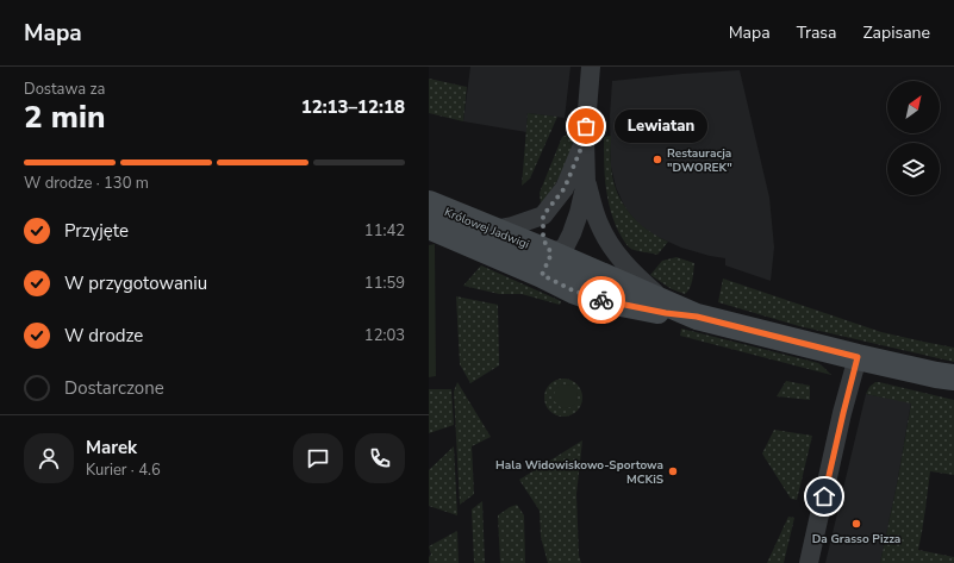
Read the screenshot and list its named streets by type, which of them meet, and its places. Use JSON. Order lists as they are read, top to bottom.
{
  "streets": {
    "street": ["Królowej Jadwigi"]
  },
  "places": [
    "Lewiatan",
    "Restauracja \"DWOREK\"",
    "Hala Widowiskowo-Sportowa MCKiS",
    "Da Grasso Pizza"
  ],
  "north": "top right",
  "page": {
    "header": "Mapa",
    "nav": ["Mapa", "Trasa", "Zapisane"],
    "heading": ["2 min", "Dostawa za", "12:13–12:18"],
    "panel": ["Marek", "Kurier · 4.6"],
    "bubble": "Lewiatan",
    "bar": "W drodze · 130 m",
    "list": [
      ["Przyjęte", "11:42"],
      ["W przygotowaniu", "11:59"],
      ["W drodze", "12:03"],
      "Dostarczone"
    ]
  }
}
